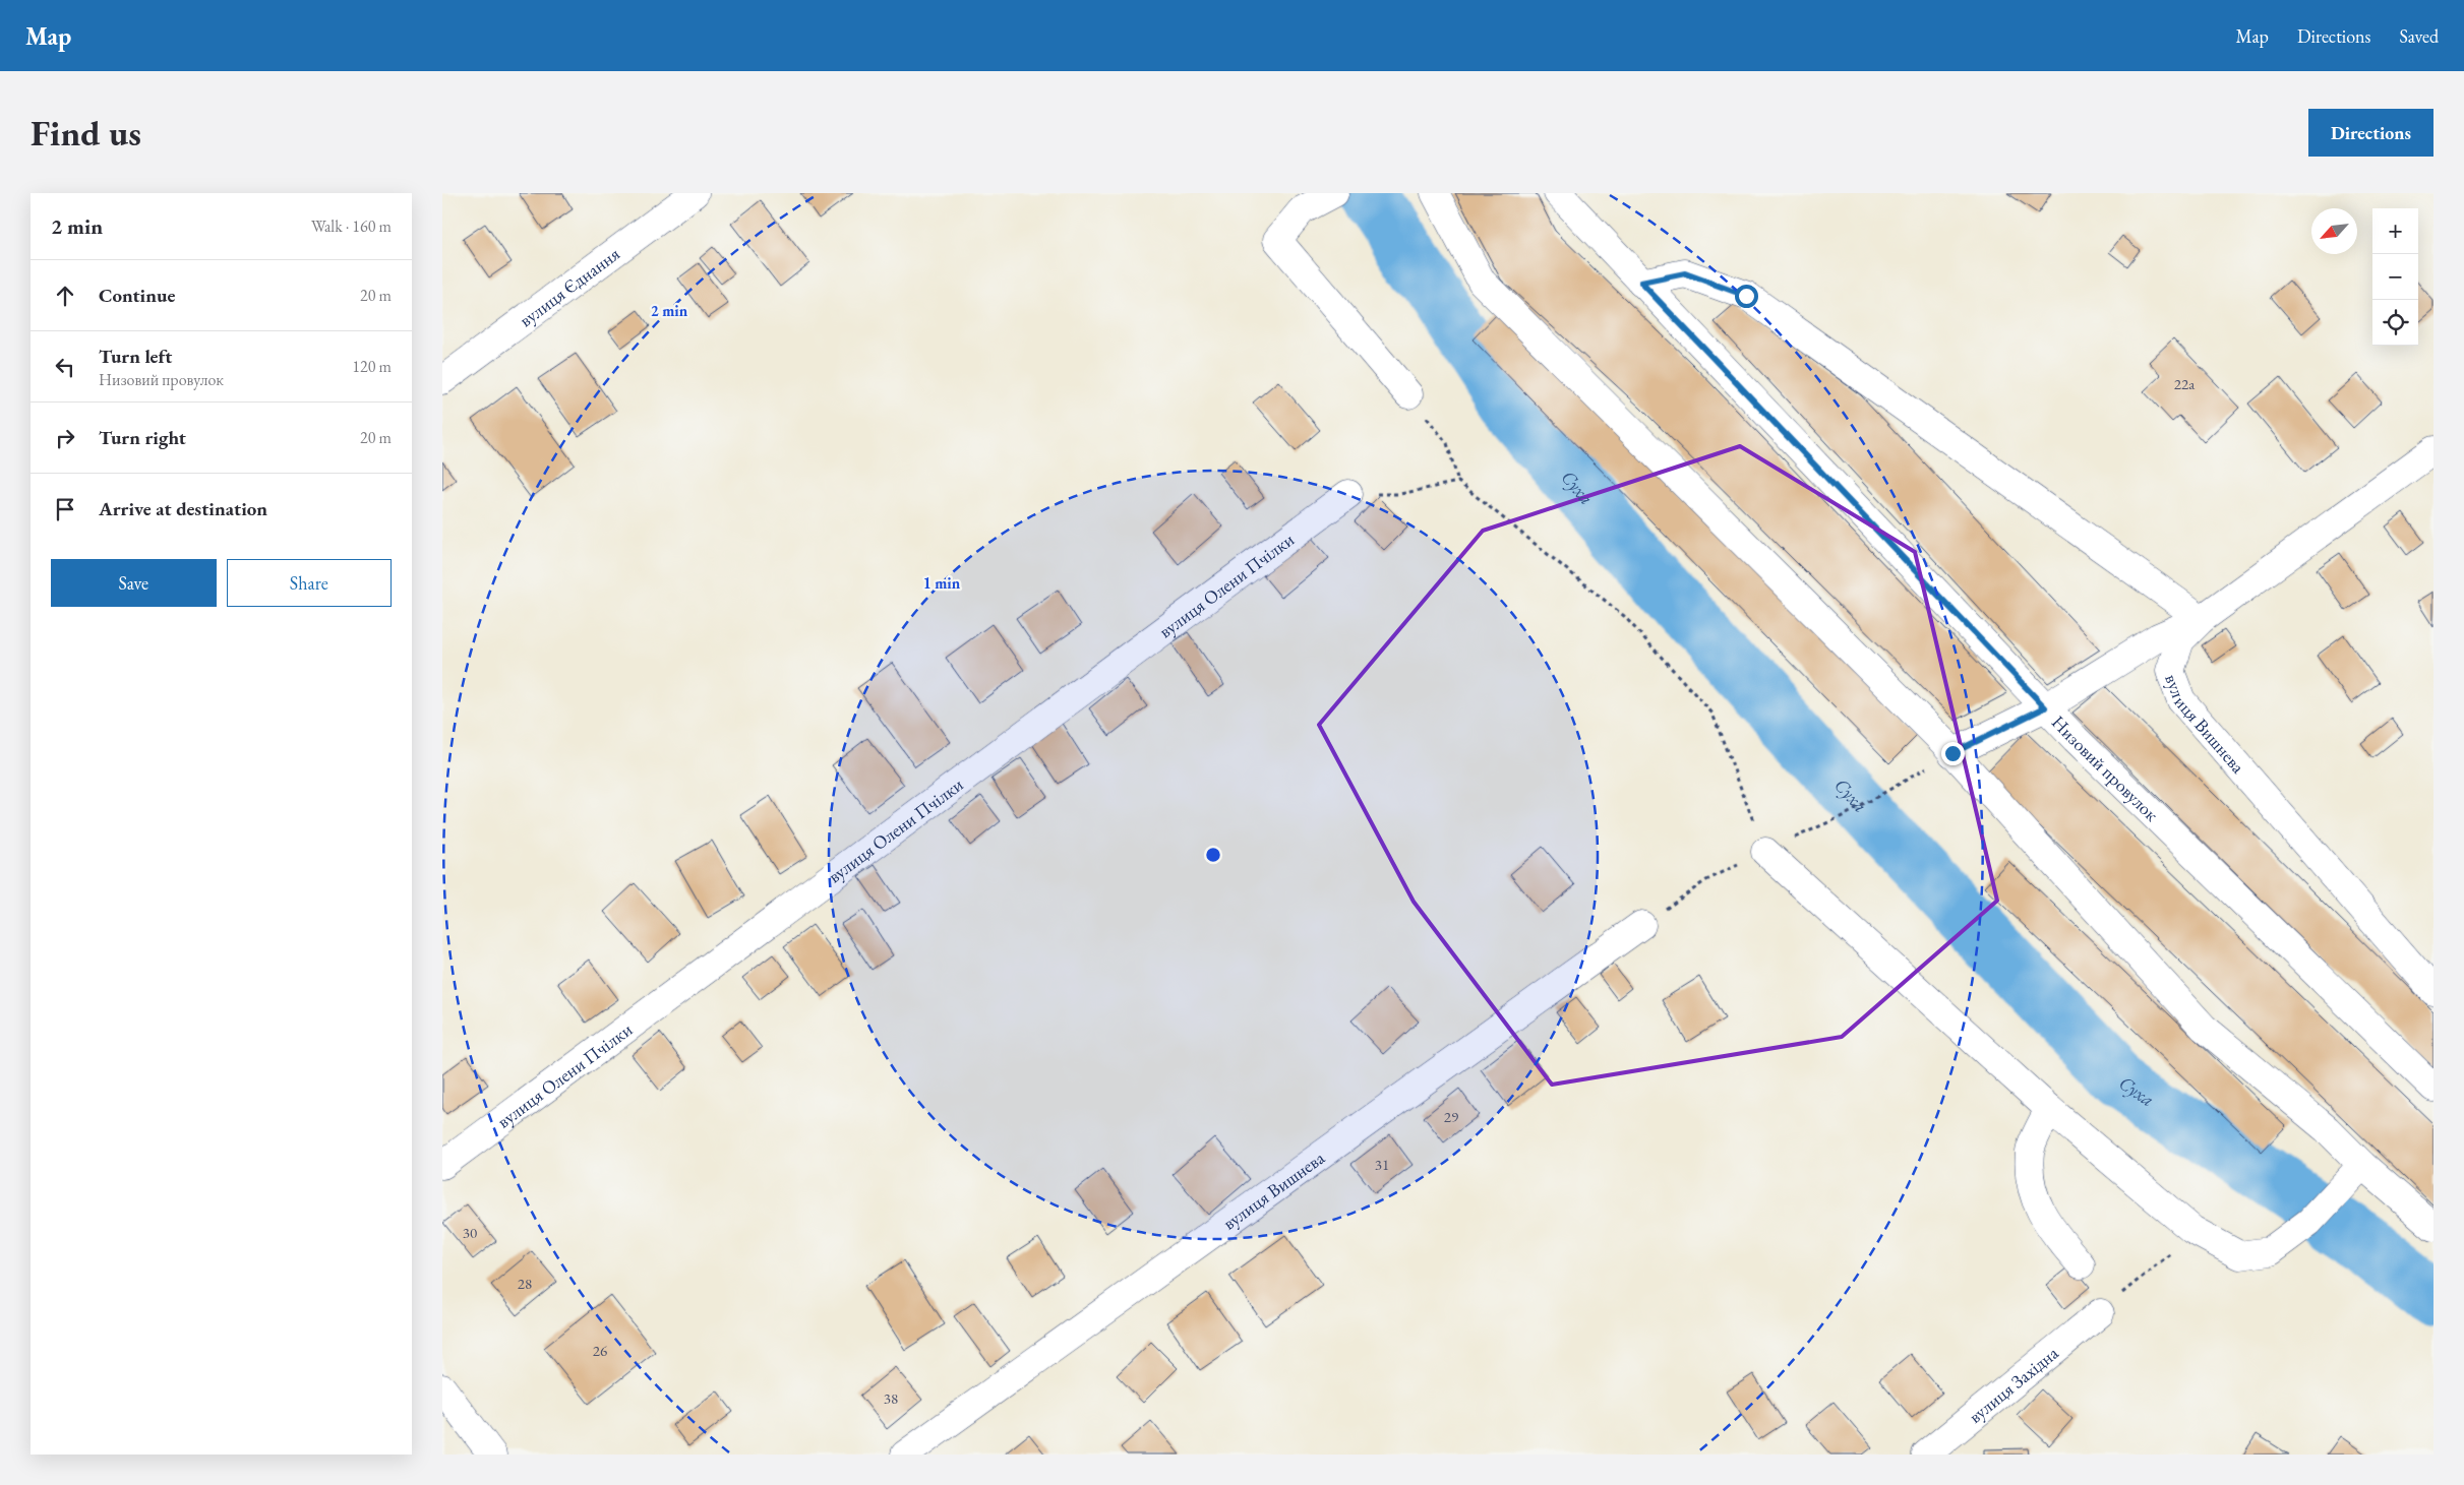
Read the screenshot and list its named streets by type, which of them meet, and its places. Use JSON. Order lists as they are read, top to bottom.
{
  "streets": {
    "street": [
      "вулиця Єднання",
      "вулиця Олени Пчілки",
      "вулиця Вишнева",
      "Низовий провулок",
      "вулиця Західна"
    ]
  },
  "water": ["Суха"],
  "house_numbers": [
    "22а",
    "29",
    "31",
    "30",
    "28",
    "26",
    "38"
  ],
  "north": "bottom left",
  "page": {
    "header": "Map",
    "nav": ["Map", "Directions", "Saved"],
    "buttons": [
      "Directions",
      ["Save", "Share"]
    ],
    "title": "Find us",
    "heading": ["2 min", "Walk · 160 m"],
    "map_buttons": ["+", "−"],
    "list": [
      ["Continue", "20 m"],
      ["Turn left", "Низовий провулок", "120 m"],
      ["Turn right", "20 m"],
      "Arrive at destination"
    ]
  },
  "rings": ["2 min", "1 min"]
}
